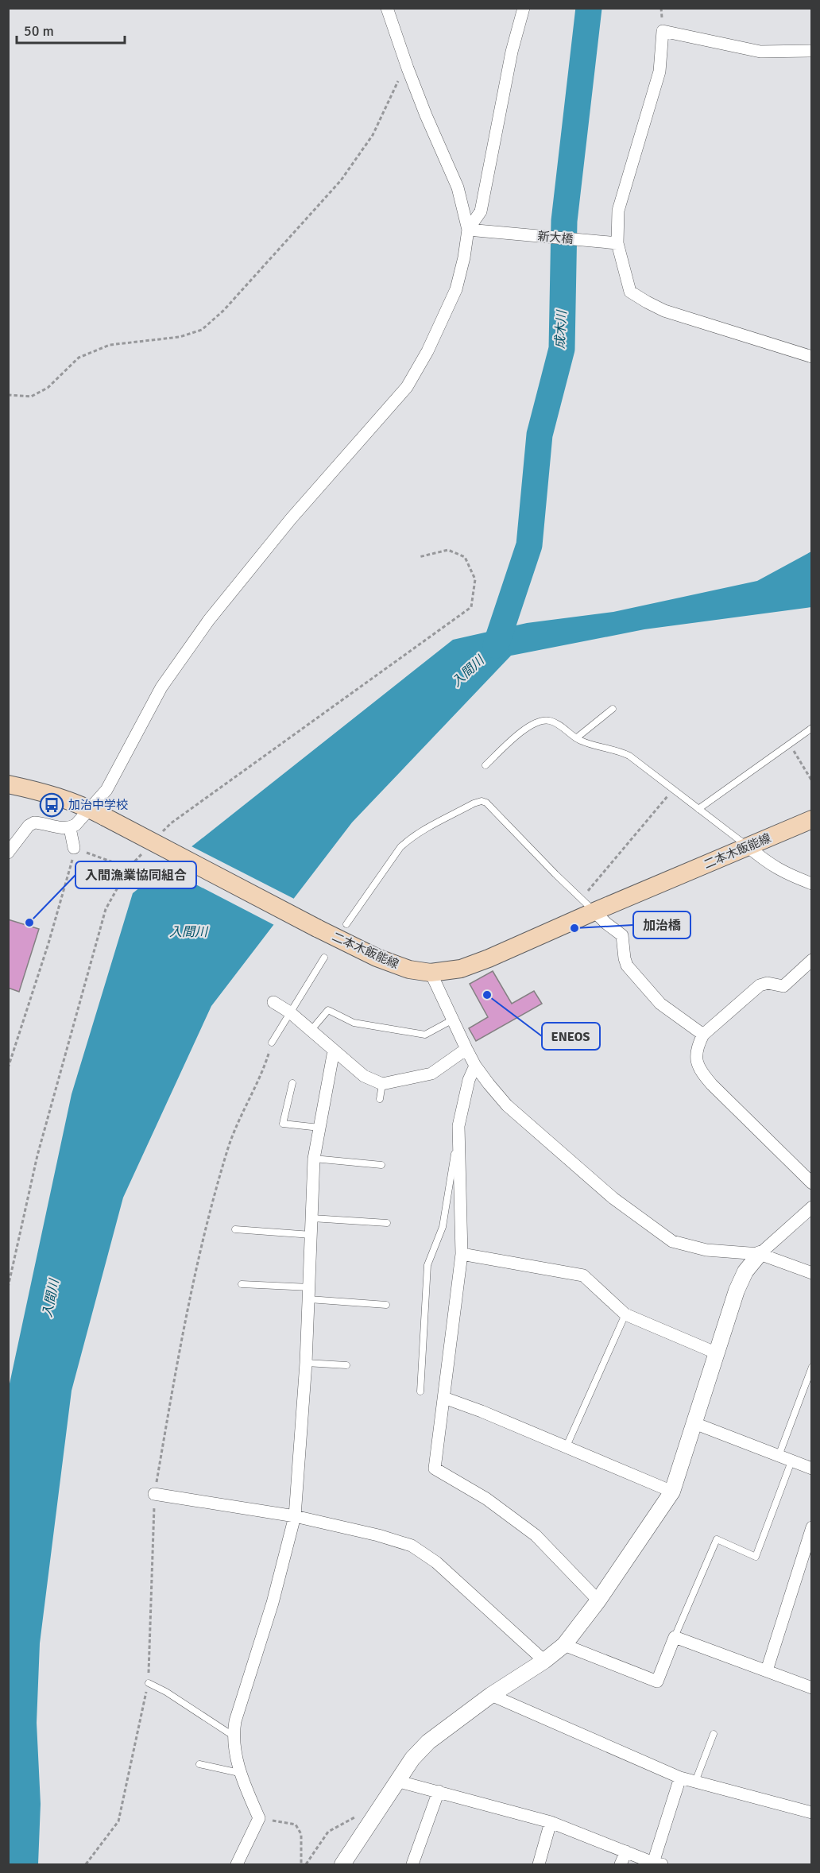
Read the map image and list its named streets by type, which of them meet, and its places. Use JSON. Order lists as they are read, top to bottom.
{
  "streets": {
    "main road": ["二本木飯能線"],
    "street": ["新大橋"]
  },
  "water": ["成木川", "入間川"],
  "places": {
    "bus stop": ["加治中学校"],
    "other": ["入間漁業協同組合", "加治橋", "ENEOS"]
  },
  "scale_bar": "50 m"
}
